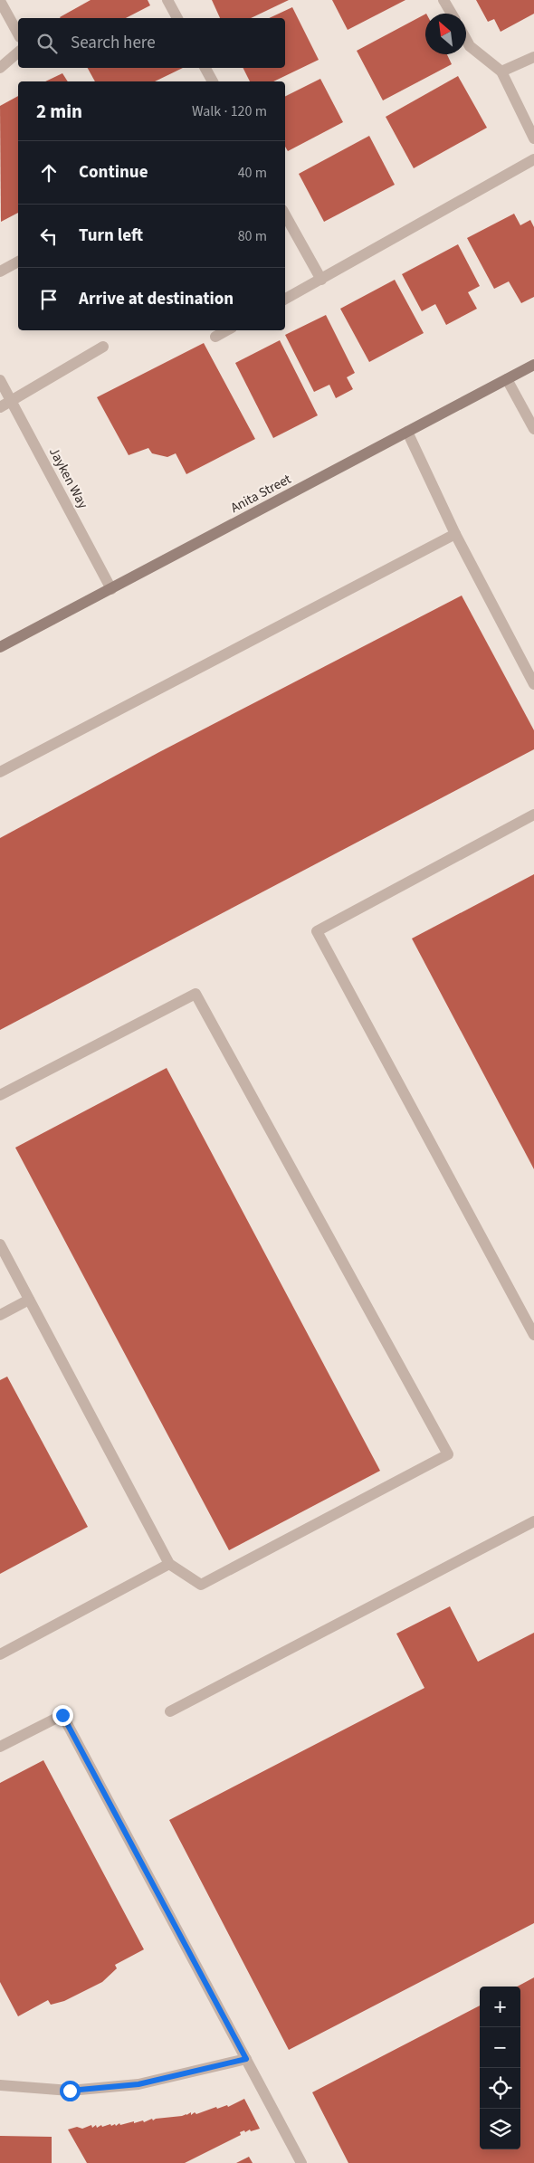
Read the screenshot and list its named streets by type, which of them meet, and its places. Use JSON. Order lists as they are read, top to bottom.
{
  "streets": {
    "street": ["Jayken Way", "Anita Street"]
  },
  "crossings": [
    ["Jayken Way", "Anita Street"]
  ],
  "north": "top left",
  "page": {
    "search": "Search here",
    "heading": ["2 min", "Walk · 120 m"],
    "list": [
      ["Continue", "40 m"],
      ["Turn left", "80 m"],
      "Arrive at destination"
    ],
    "map_buttons": ["+", "−"]
  }
}
